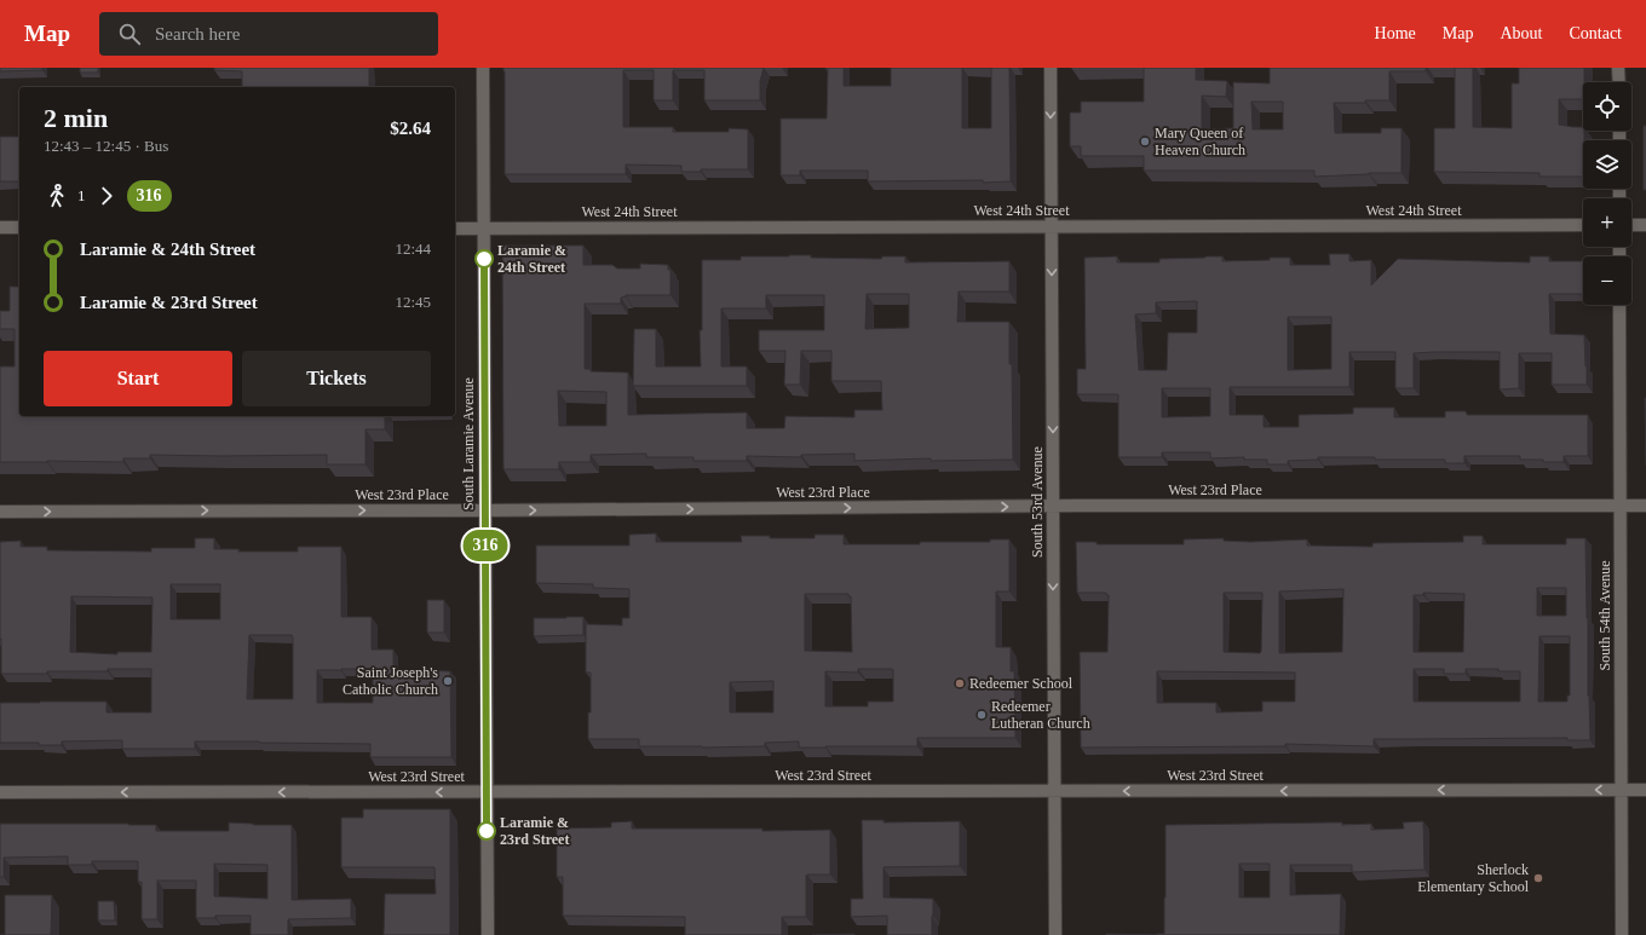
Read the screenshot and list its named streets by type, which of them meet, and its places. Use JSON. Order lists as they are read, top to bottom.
{
  "streets": {
    "street": [
      "West 24th Street",
      "South Laramie Avenue",
      "West 23rd Place",
      "South 53rd Avenue",
      "South 54th Avenue",
      "West 23rd Street"
    ]
  },
  "crossings": [
    ["West 24th Street", "South Laramie Avenue"],
    ["West 24th Street", "South 53rd Avenue"],
    ["South Laramie Avenue", "West 23rd Place"],
    ["South Laramie Avenue", "West 23rd Street"],
    ["West 23rd Place", "South 53rd Avenue"],
    ["West 23rd Place", "South 54th Avenue"],
    ["South 53rd Avenue", "West 23rd Street"],
    ["South 54th Avenue", "West 23rd Street"]
  ],
  "one_way": ["West 23rd Place", "South 53rd Avenue", "West 23rd Street"],
  "places": [
    "Mary Queen of Heaven Church",
    "Laramie & 24th Street",
    "Saint Joseph's Catholic Church",
    "Redeemer School",
    "Redeemer Lutheran Church",
    "Laramie & 23rd Street",
    "Sherlock Elementary School"
  ],
  "lines": ["bus line 316"],
  "page": {
    "header": "Map",
    "search": "Search here",
    "nav": [
      "Home",
      "Map",
      "About",
      "Contact"
    ],
    "on_map": "316",
    "map_buttons": ["+", "−"],
    "heading": ["2 min", "12:43 – 12:45 · Bus", "$2.64"],
    "legs": ["1", "316"],
    "list": [
      {
        "name": "Laramie & 24th Street",
        "value": "12:44"
      },
      {
        "name": "Laramie & 23rd Street",
        "value": "12:45"
      }
    ],
    "buttons": ["Start", "Tickets"]
  }
}
